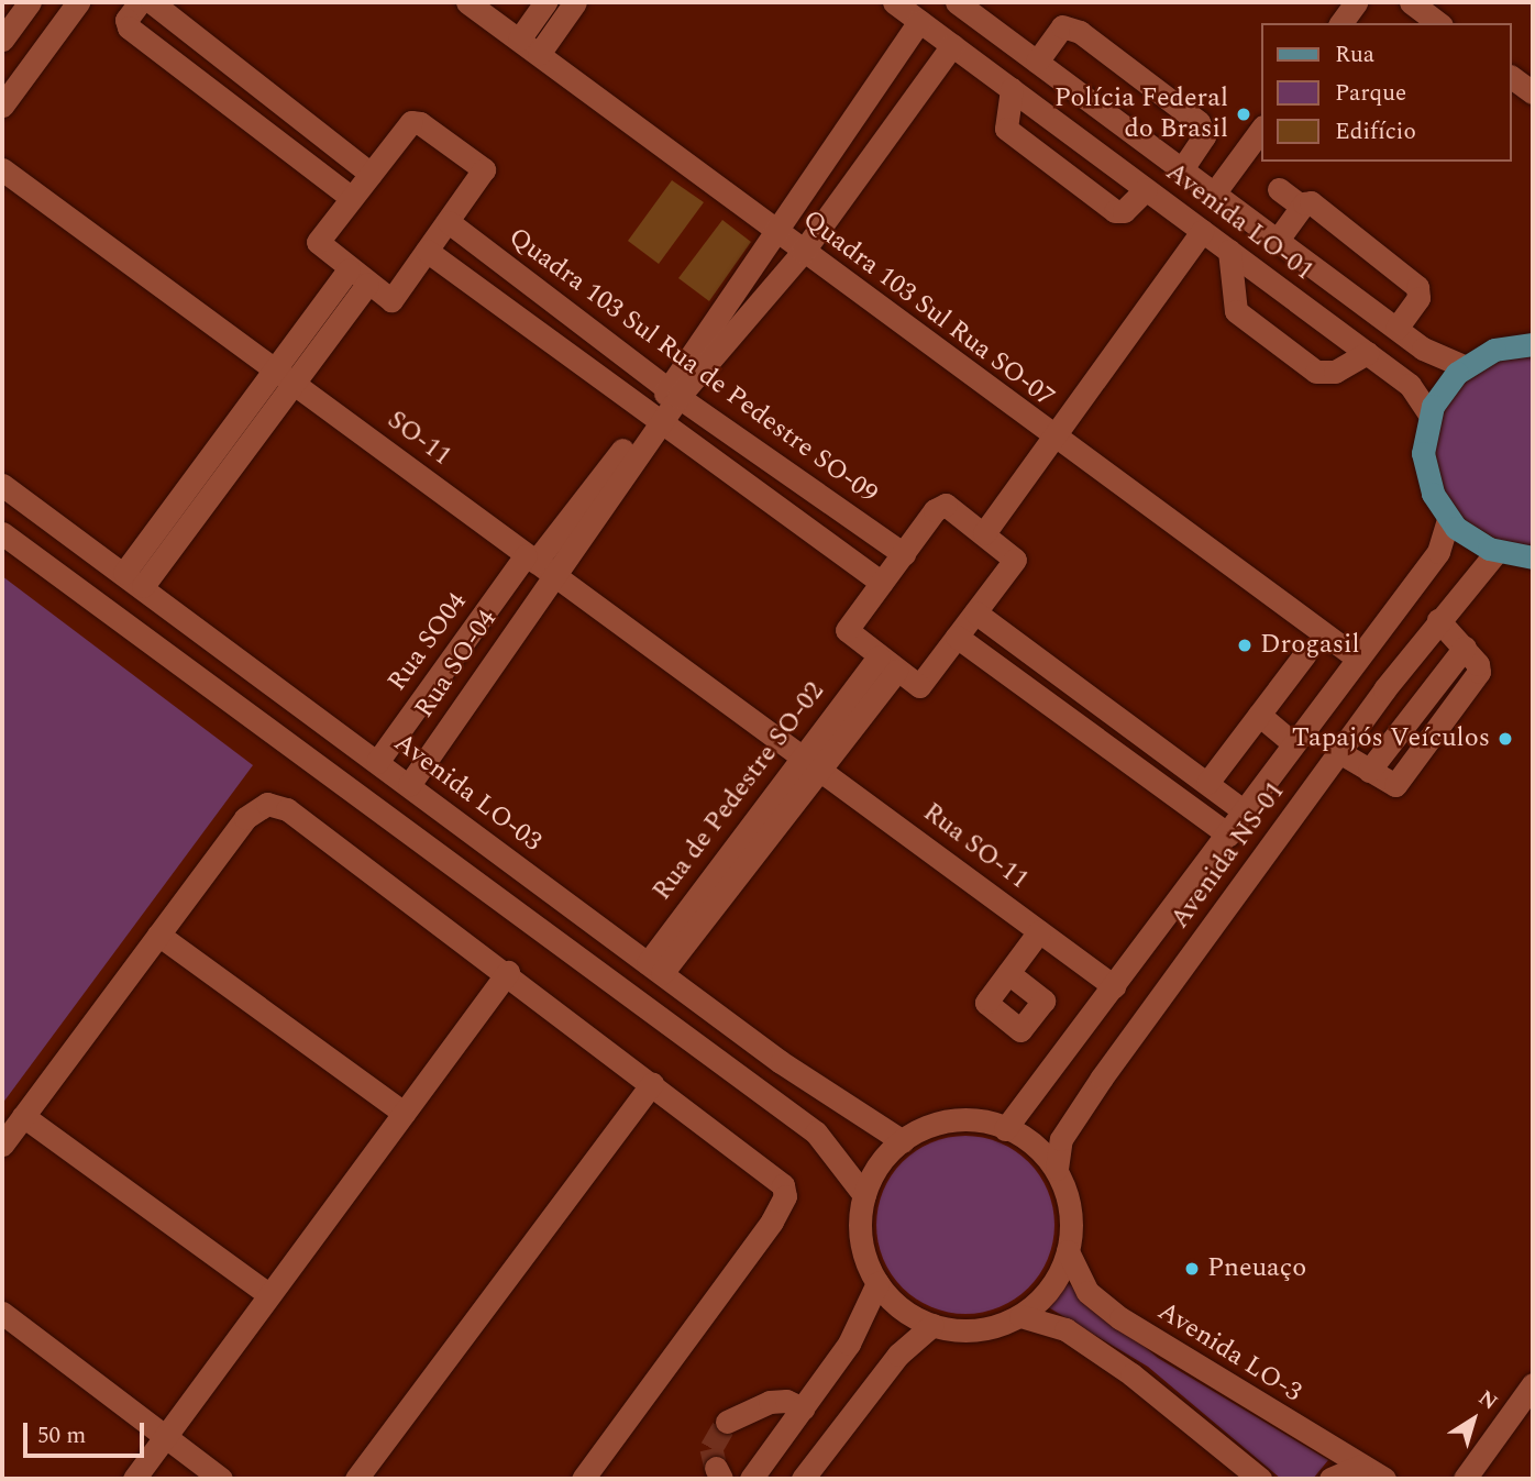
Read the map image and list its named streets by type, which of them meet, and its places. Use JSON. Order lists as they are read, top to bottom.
{
  "streets": {
    "street": [
      "Avenida LO-01",
      "Quadra 103 Sul Rua SO-07",
      "Quadra 103 Sul Rua de Pedestre SO-09",
      "SO-11",
      "Rua SO04",
      "Rua SO-04",
      "Rua de Pedestre SO-02",
      "Avenida LO-03",
      "Rua SO-11",
      "Avenida NS-01",
      "Avenida LO-3"
    ]
  },
  "crossings": [
    ["Quadra 103 Sul Rua SO-07", "Avenida NS-01"],
    ["SO-11", "Rua SO04"],
    ["SO-11", "Rua SO-04"],
    ["SO-11", "Rua de Pedestre SO-02"],
    ["SO-11", "Rua SO-11"],
    ["Rua SO04", "Rua SO-04"],
    ["Rua SO04", "Avenida LO-03"],
    ["Rua SO-04", "Avenida LO-03"],
    ["Rua de Pedestre SO-02", "Avenida LO-03"],
    ["Rua de Pedestre SO-02", "Rua SO-11"],
    ["Avenida LO-03", "Avenida NS-01"],
    ["Avenida LO-03", "Avenida LO-3"],
    ["Rua SO-11", "Avenida NS-01"],
    ["Avenida NS-01", "Avenida LO-3"]
  ],
  "places": [
    "Polícia Federal do Brasil",
    "Drogasil",
    "Tapajós Veículos",
    "Pneuaço"
  ],
  "legend": ["Rua", "Parque", "Edifício"],
  "scale_bar": "50 m",
  "north": "top right"
}
